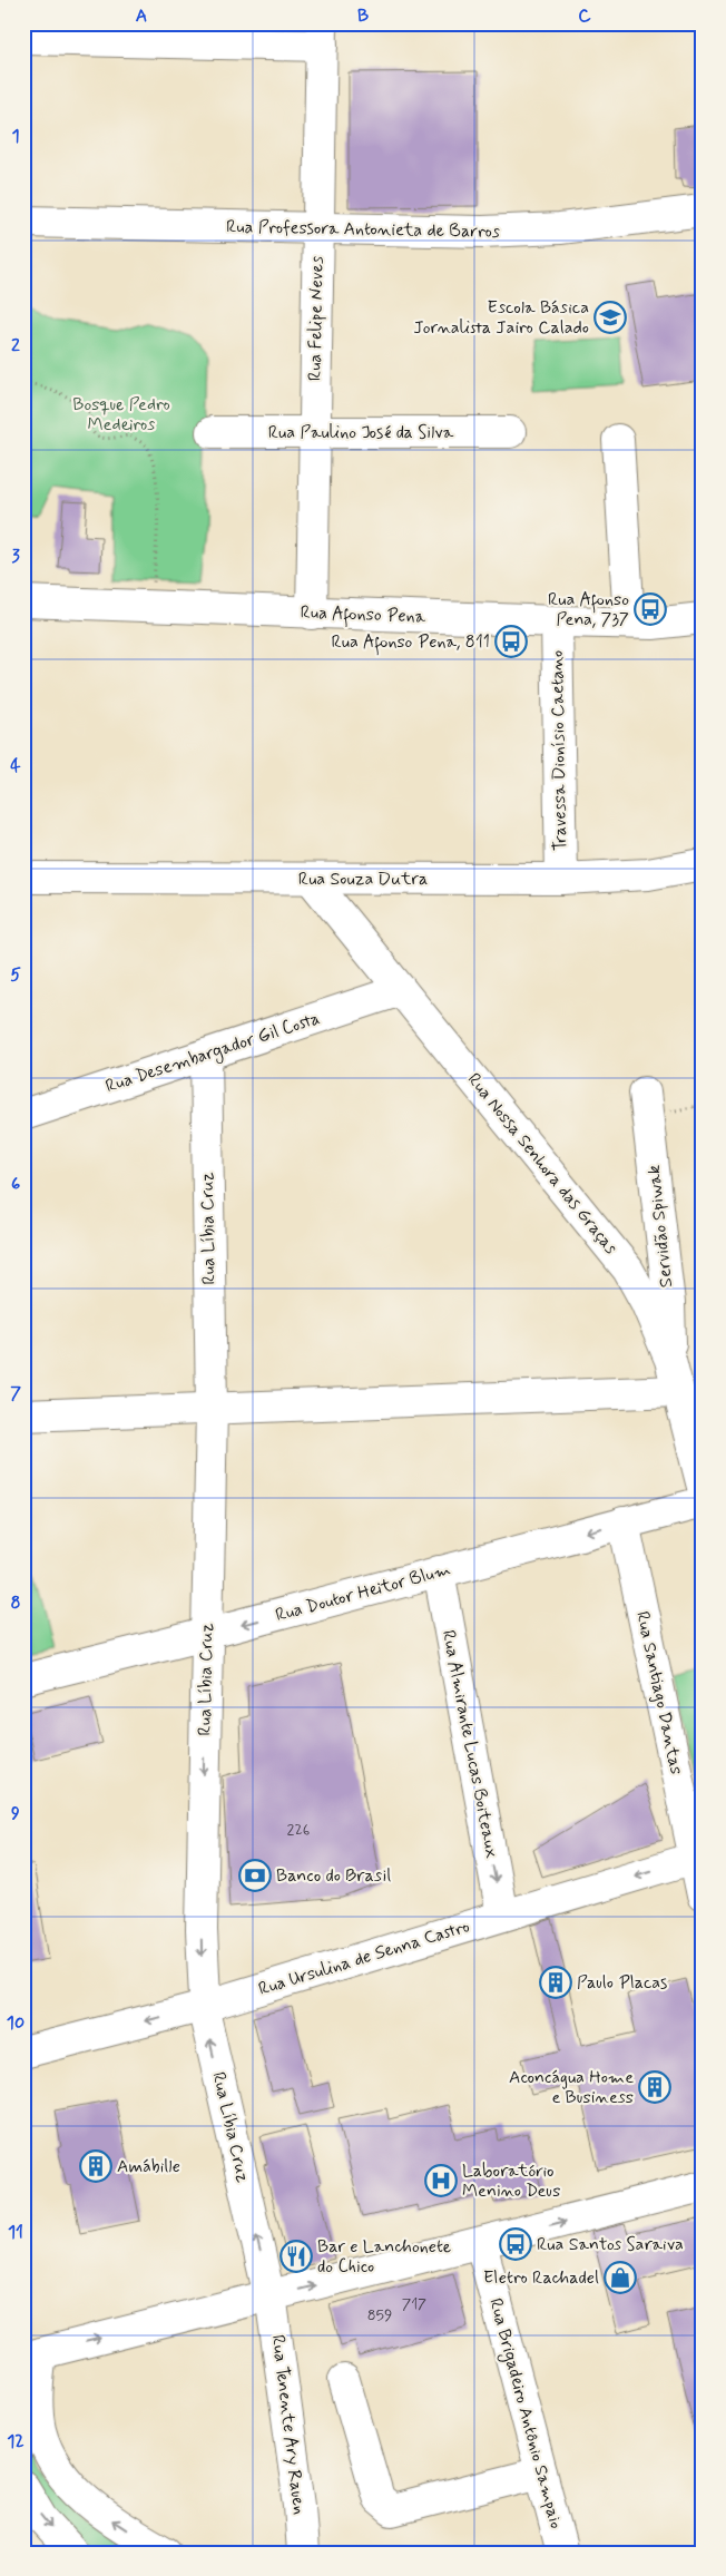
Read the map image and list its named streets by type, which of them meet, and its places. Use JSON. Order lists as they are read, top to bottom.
{
  "streets": {
    "street": [
      "Rua Professora Antonieta de Barros",
      "Rua Felipe Neves",
      "Rua Paulino José da Silva",
      "Rua Afonso Pena",
      "Travessa Dionísio Caetano",
      "Rua Souza Dutra",
      "Rua Desembargador Gil Costa",
      "Rua Nossa Senhora das Graças",
      "Servidão Spiwak",
      "Rua Líbia Cruz",
      "Rua Doutor Heitor Blum",
      "Rua Santiago Dantas",
      "Rua Almirante Lucas Boiteaux",
      "Rua Ursulina de Senna Castro",
      "Rua Brigadeiro Antônio Sampaio",
      "Rua Tenente Ary Rauen"
    ]
  },
  "crossings": [
    ["Rua Professora Antonieta de Barros", "Rua Felipe Neves"],
    ["Rua Felipe Neves", "Rua Paulino José da Silva"],
    ["Rua Felipe Neves", "Rua Afonso Pena"],
    ["Rua Afonso Pena", "Travessa Dionísio Caetano"],
    ["Travessa Dionísio Caetano", "Rua Souza Dutra"],
    ["Rua Souza Dutra", "Rua Nossa Senhora das Graças"],
    ["Rua Desembargador Gil Costa", "Rua Nossa Senhora das Graças"],
    ["Rua Desembargador Gil Costa", "Rua Líbia Cruz"],
    ["Rua Nossa Senhora das Graças", "Servidão Spiwak"],
    ["Rua Líbia Cruz", "Rua Doutor Heitor Blum"],
    ["Rua Líbia Cruz", "Rua Ursulina de Senna Castro"],
    ["Rua Líbia Cruz", "Rua Tenente Ary Rauen"],
    ["Rua Doutor Heitor Blum", "Rua Santiago Dantas"],
    ["Rua Doutor Heitor Blum", "Rua Almirante Lucas Boiteaux"],
    ["Rua Santiago Dantas", "Rua Ursulina de Senna Castro"],
    ["Rua Almirante Lucas Boiteaux", "Rua Ursulina de Senna Castro"]
  ],
  "one_way": ["Rua Almirante Lucas Boiteaux", "Rua Ursulina de Senna Castro"],
  "parks": ["Bosque Pedro Medeiros"],
  "places": {
    "school or university": ["Escola Básica Jornalista Jairo Calado"],
    "bus stop": ["Rua Afonso Pena, 737", "Rua Afonso Pena, 811", "Rua Santos Saraiva"],
    "bank": ["Banco do Brasil"],
    "building": ["Paulo Placas", "Aconcágua Home e Business", "Amábille"],
    "hospital": ["Laboratório Menino Deus"],
    "restaurant": ["Bar e Lanchonete do Chico"],
    "shop": ["Eletro Rachadel"]
  },
  "house_numbers": ["226", "717", "859"],
  "grid": {
    "columns": ["A", "B", "C"],
    "rows": [
      "1",
      "2",
      "3",
      "4",
      "5",
      "6",
      "7",
      "8",
      "9",
      "10",
      "11",
      "12"
    ]
  }
}
